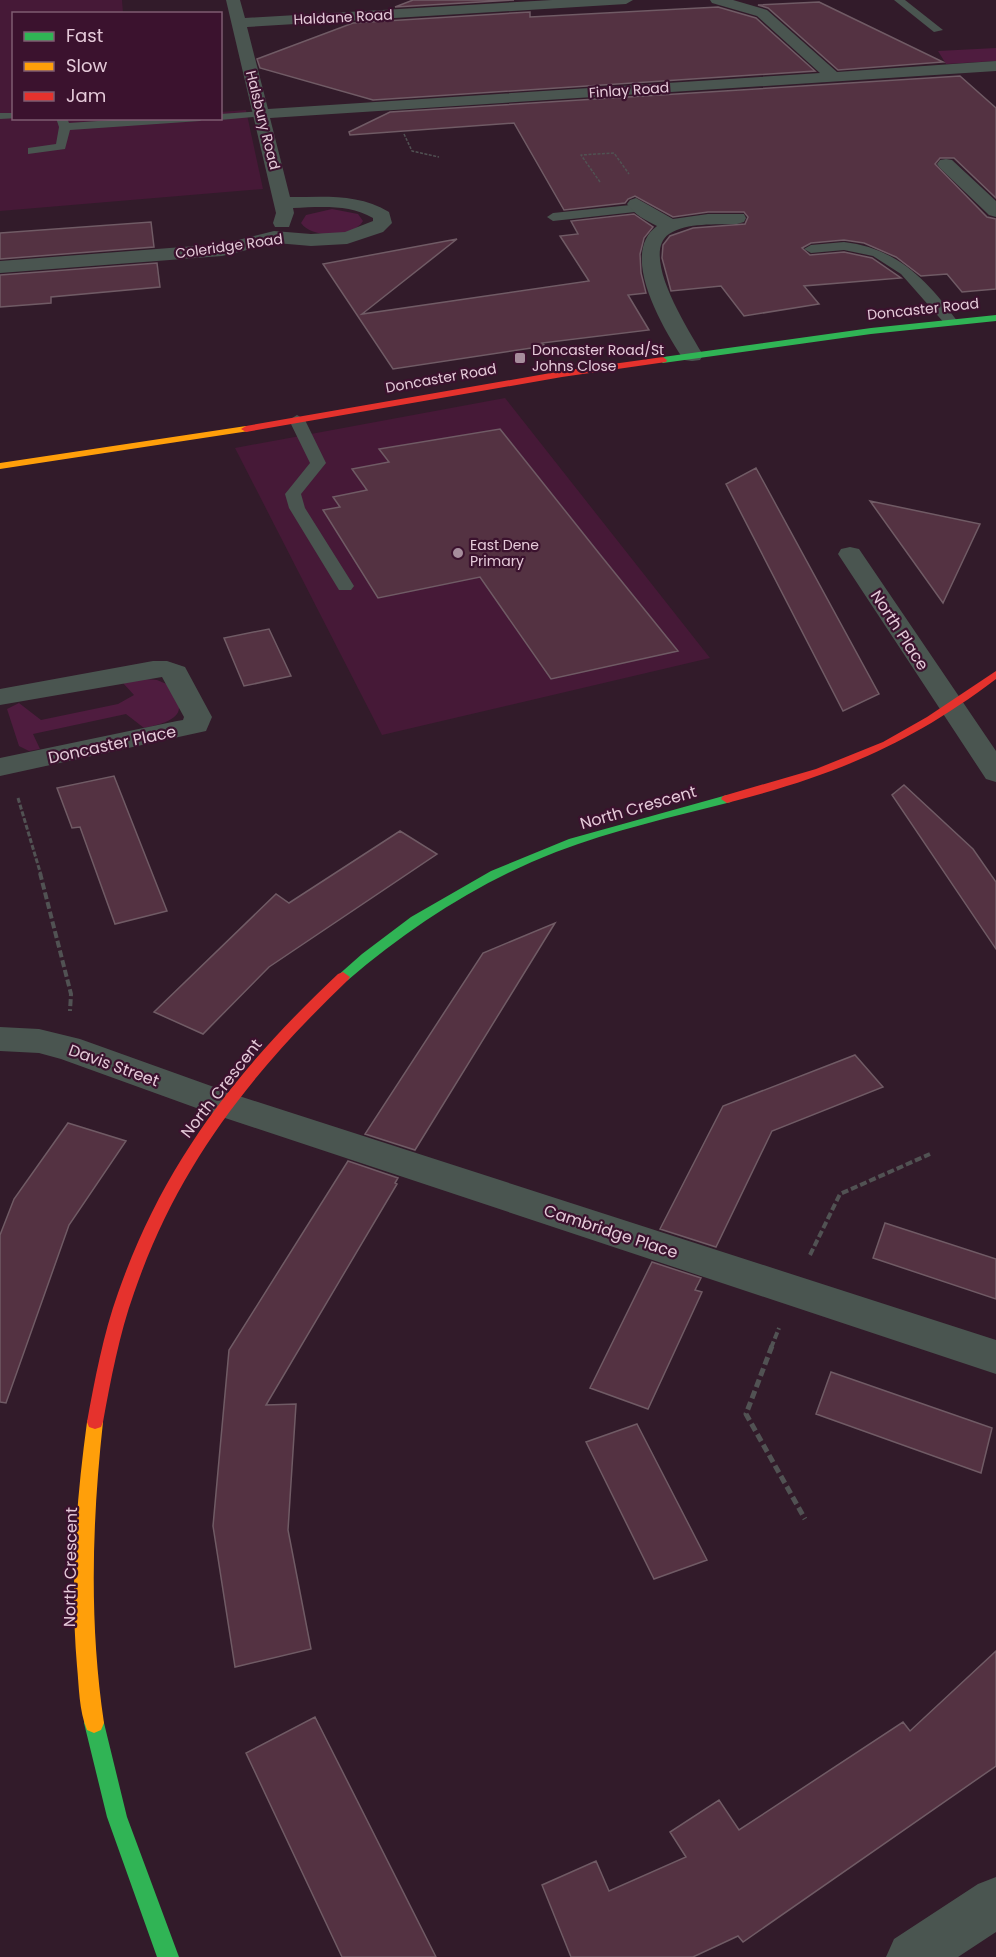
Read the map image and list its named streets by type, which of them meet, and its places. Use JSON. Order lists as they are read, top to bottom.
{
  "streets": {
    "street": [
      "Haldane Road",
      "Finlay Road",
      "Halsbury Road",
      "Coleridge Road",
      "Doncaster Road",
      "North Place",
      "Doncaster Place",
      "North Crescent",
      "Davis Street",
      "Cambridge Place"
    ]
  },
  "crossings": [
    ["Haldane Road", "Halsbury Road"],
    ["Finlay Road", "Halsbury Road"],
    ["Halsbury Road", "Coleridge Road"],
    ["North Place", "North Crescent"],
    ["North Crescent", "Davis Street"],
    ["North Crescent", "Cambridge Place"],
    ["Davis Street", "Cambridge Place"]
  ],
  "places": {
    "transit": ["Doncaster Road/St Johns Close"],
    "other": ["East Dene Primary"]
  },
  "legend": ["Fast", "Slow", "Jam"]
}
